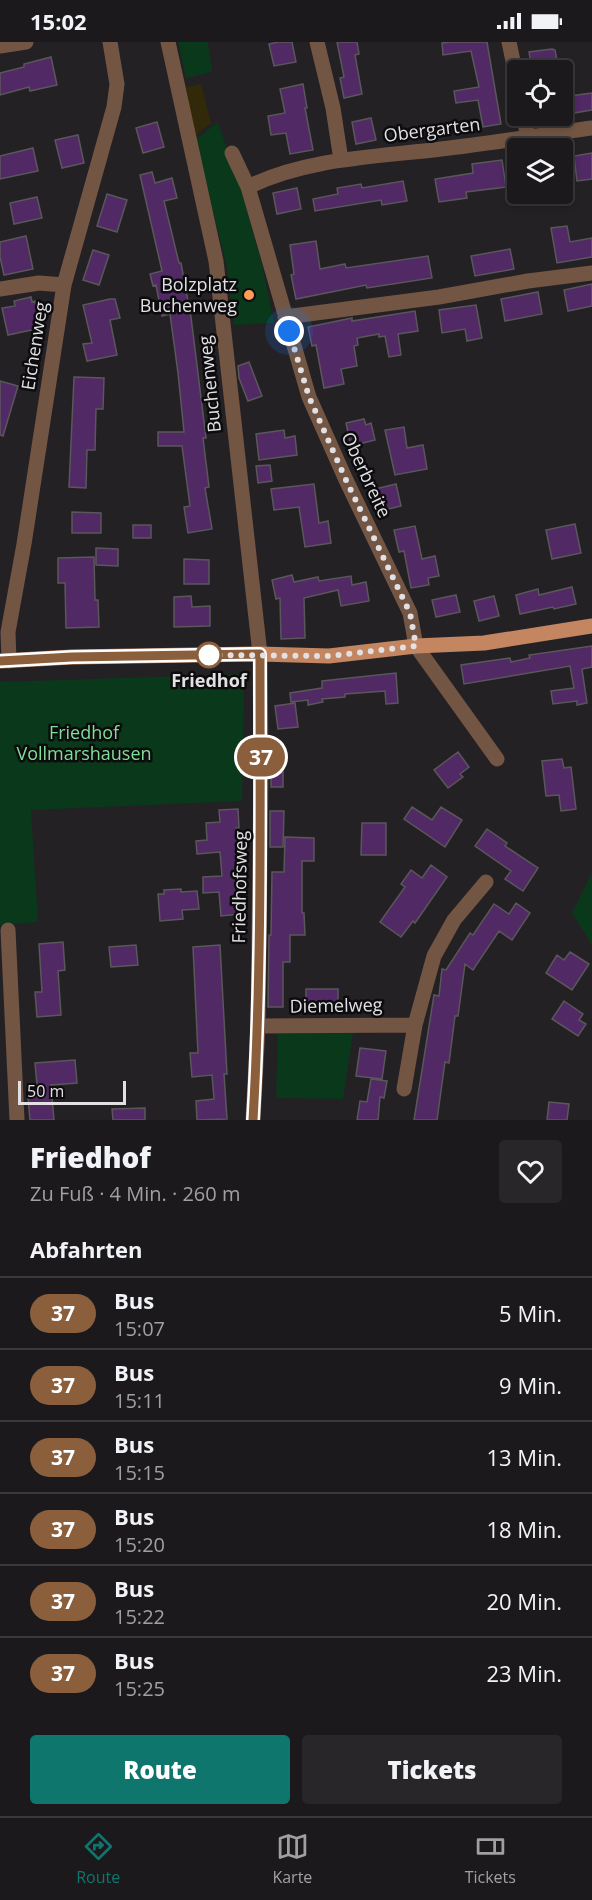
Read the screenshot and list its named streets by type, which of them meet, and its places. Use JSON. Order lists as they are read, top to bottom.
{
  "streets": {
    "street": [
      "Obergarten",
      "Eichenweg",
      "Buchenweg",
      "Oberbreite",
      "Friedhofsweg",
      "Diemelweg"
    ]
  },
  "crossings": [
    ["Obergarten", "Oberbreite"],
    ["Buchenweg", "Friedhofsweg"],
    ["Friedhofsweg", "Diemelweg"]
  ],
  "parks": ["Friedhof Vollmarshausen"],
  "places": ["Bolzplatz Buchenweg", "Friedhof"],
  "lines": ["bus line 37"],
  "scale_bar": "50 m",
  "page": {
    "status": "15:02",
    "on_map": "37",
    "scale": "50 m",
    "heading": [
      ["Friedhof", "Zu Fuß · 4 Min. · 260 m"],
      "Abfahrten"
    ],
    "list": [
      {
        "mark": "37",
        "name": "Bus",
        "note": "15:07",
        "value": "5 Min."
      },
      {
        "mark": "37",
        "name": "Bus",
        "note": "15:11",
        "value": "9 Min."
      },
      {
        "mark": "37",
        "name": "Bus",
        "note": "15:15",
        "value": "13 Min."
      },
      {
        "mark": "37",
        "name": "Bus",
        "note": "15:20",
        "value": "18 Min."
      },
      {
        "mark": "37",
        "name": "Bus",
        "note": "15:22",
        "value": "20 Min."
      },
      {
        "mark": "37",
        "name": "Bus",
        "note": "15:25",
        "value": "23 Min."
      }
    ],
    "buttons": ["Route", "Tickets"],
    "tabs": ["Route", "Karte", "Tickets"]
  }
}
